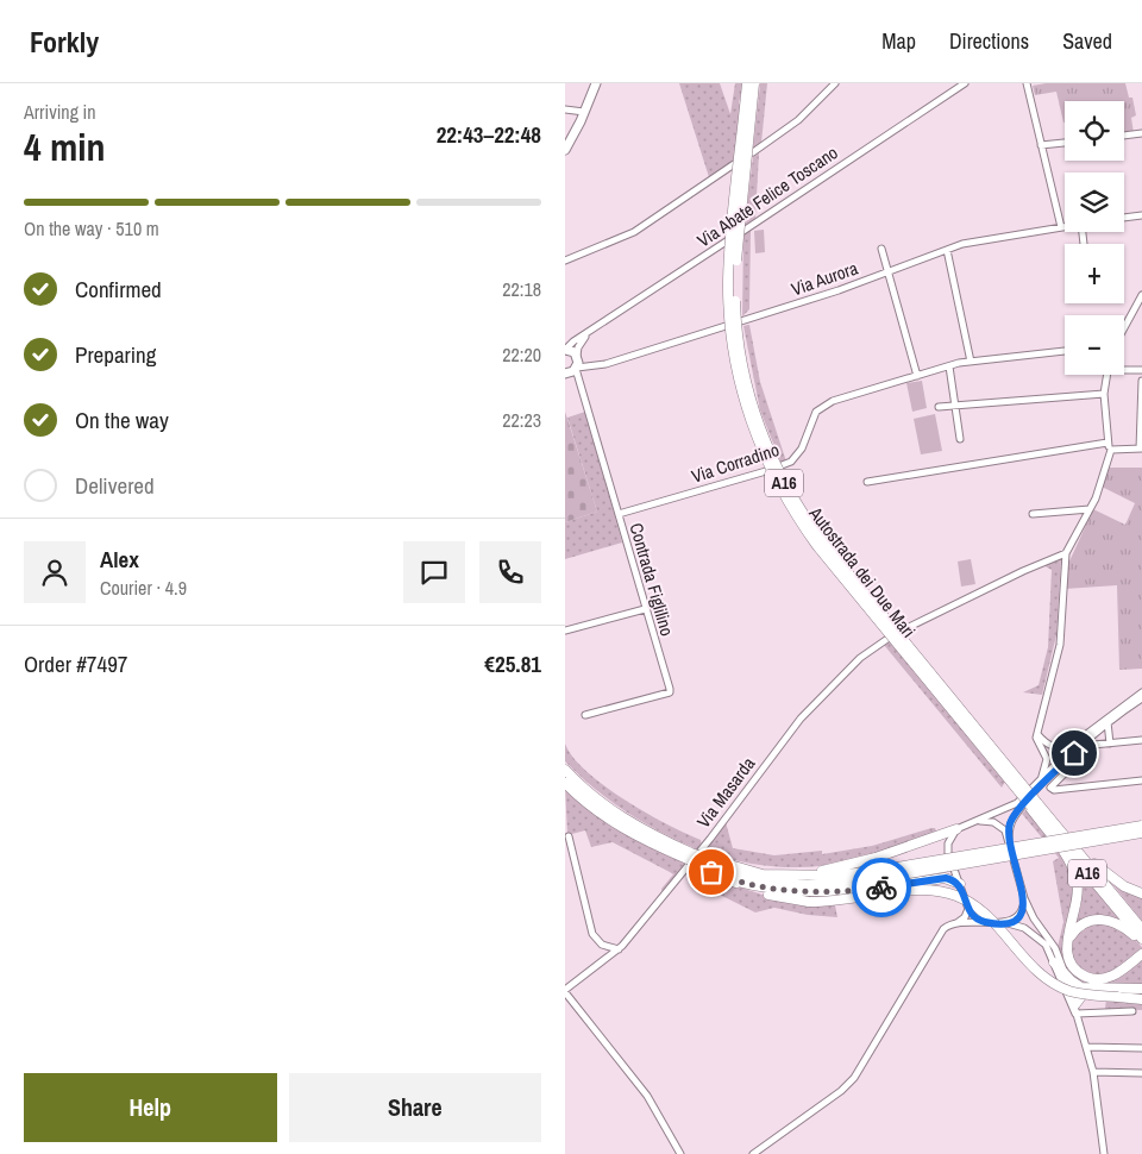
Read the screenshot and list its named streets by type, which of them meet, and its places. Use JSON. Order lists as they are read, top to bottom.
{
  "streets": {
    "highway": ["A16", "Autostrada dei Due Mari"],
    "street": [
      "Via Abate Felice Toscano",
      "Via Aurora",
      "Via Corradino",
      "Contrada Figlilino",
      "Via Masarda"
    ]
  },
  "crossings": [
    ["Via Abate Felice Toscano", "Via Aurora"],
    ["Via Abate Felice Toscano", "Contrada Figlilino"],
    ["Via Aurora", "Contrada Figlilino"],
    ["Via Corradino", "Contrada Figlilino"]
  ],
  "page": {
    "header": "Forkly",
    "nav": ["Map", "Directions", "Saved"],
    "heading": ["4 min", "Arriving in", "22:43–22:48"],
    "panel": [
      "Alex",
      "Courier · 4.9",
      "Order #7497",
      "€25.81"
    ],
    "map_buttons": ["+", "−"],
    "bar": "On the way · 510 m",
    "list": [
      ["Confirmed", "22:18"],
      ["Preparing", "22:20"],
      ["On the way", "22:23"],
      "Delivered"
    ],
    "buttons": ["Help", "Share"]
  }
}
